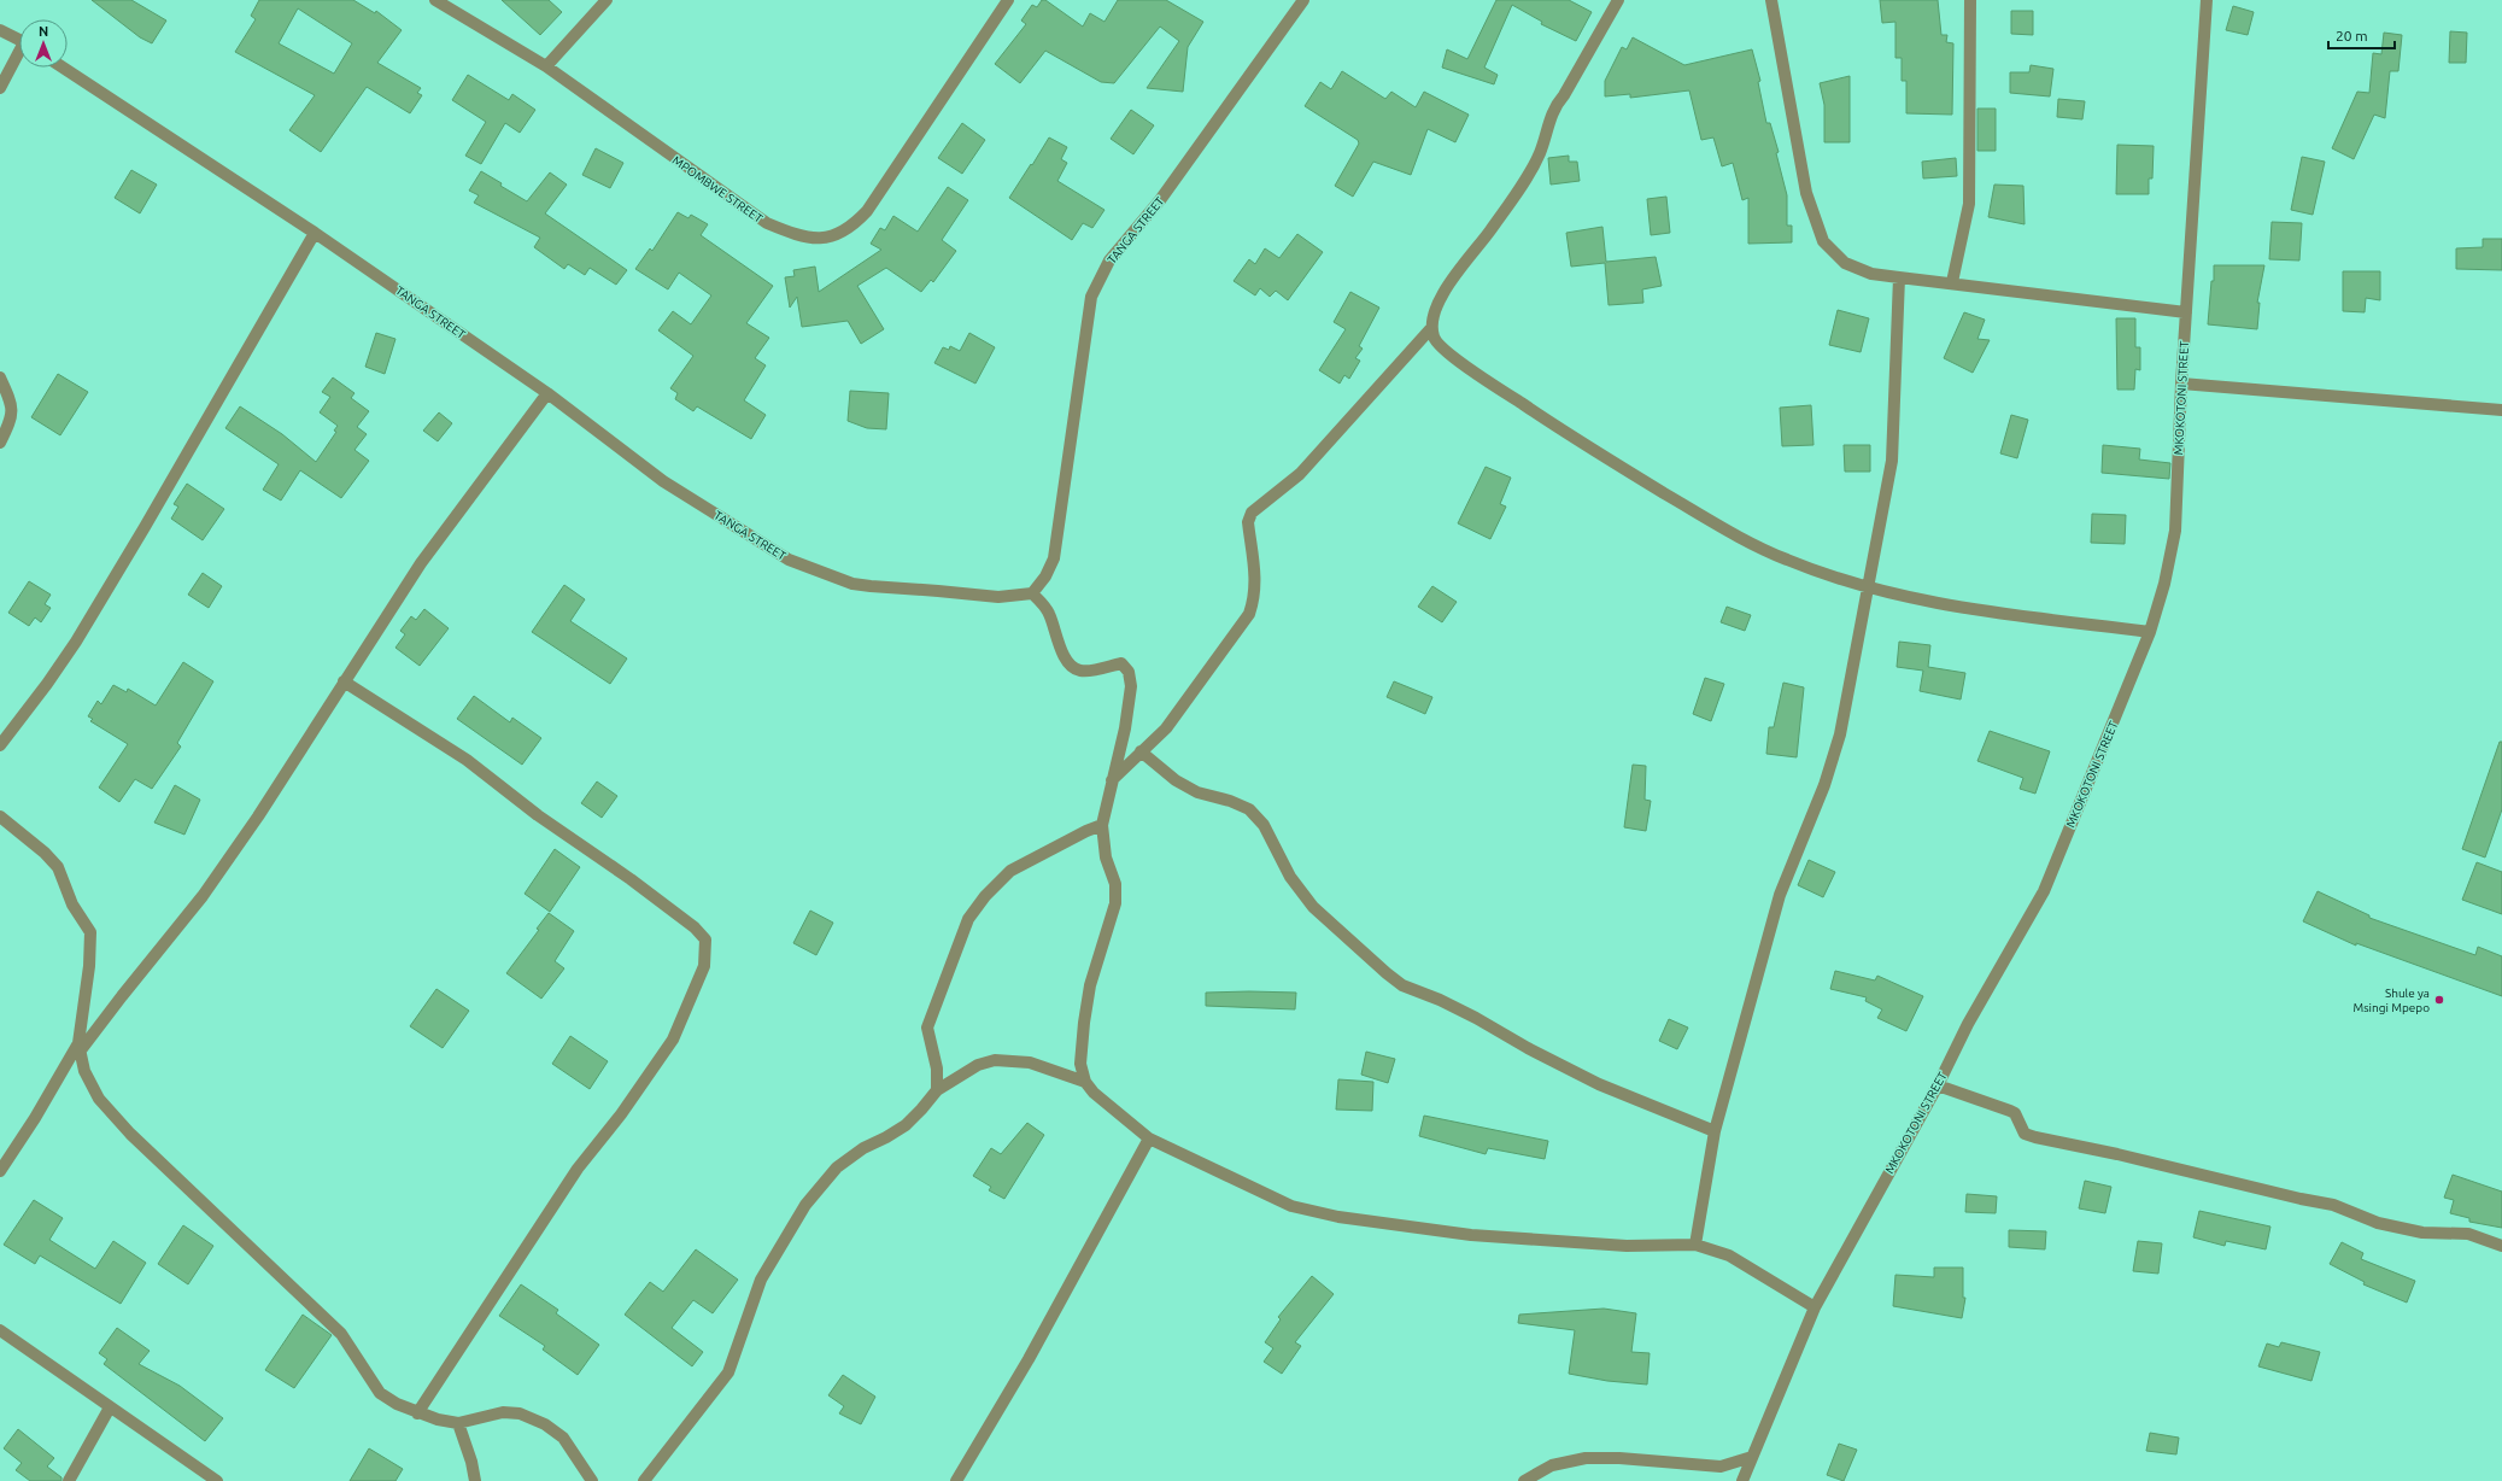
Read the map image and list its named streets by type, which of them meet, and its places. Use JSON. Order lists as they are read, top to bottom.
{
  "streets": {
    "street": ["MPOMBWE STREET", "TANGA STREET", "MKOKOTONI STREET"]
  },
  "places": ["Shule ya Msingi Mpepo"],
  "scale_bar": "20 m",
  "north": "top"
}
